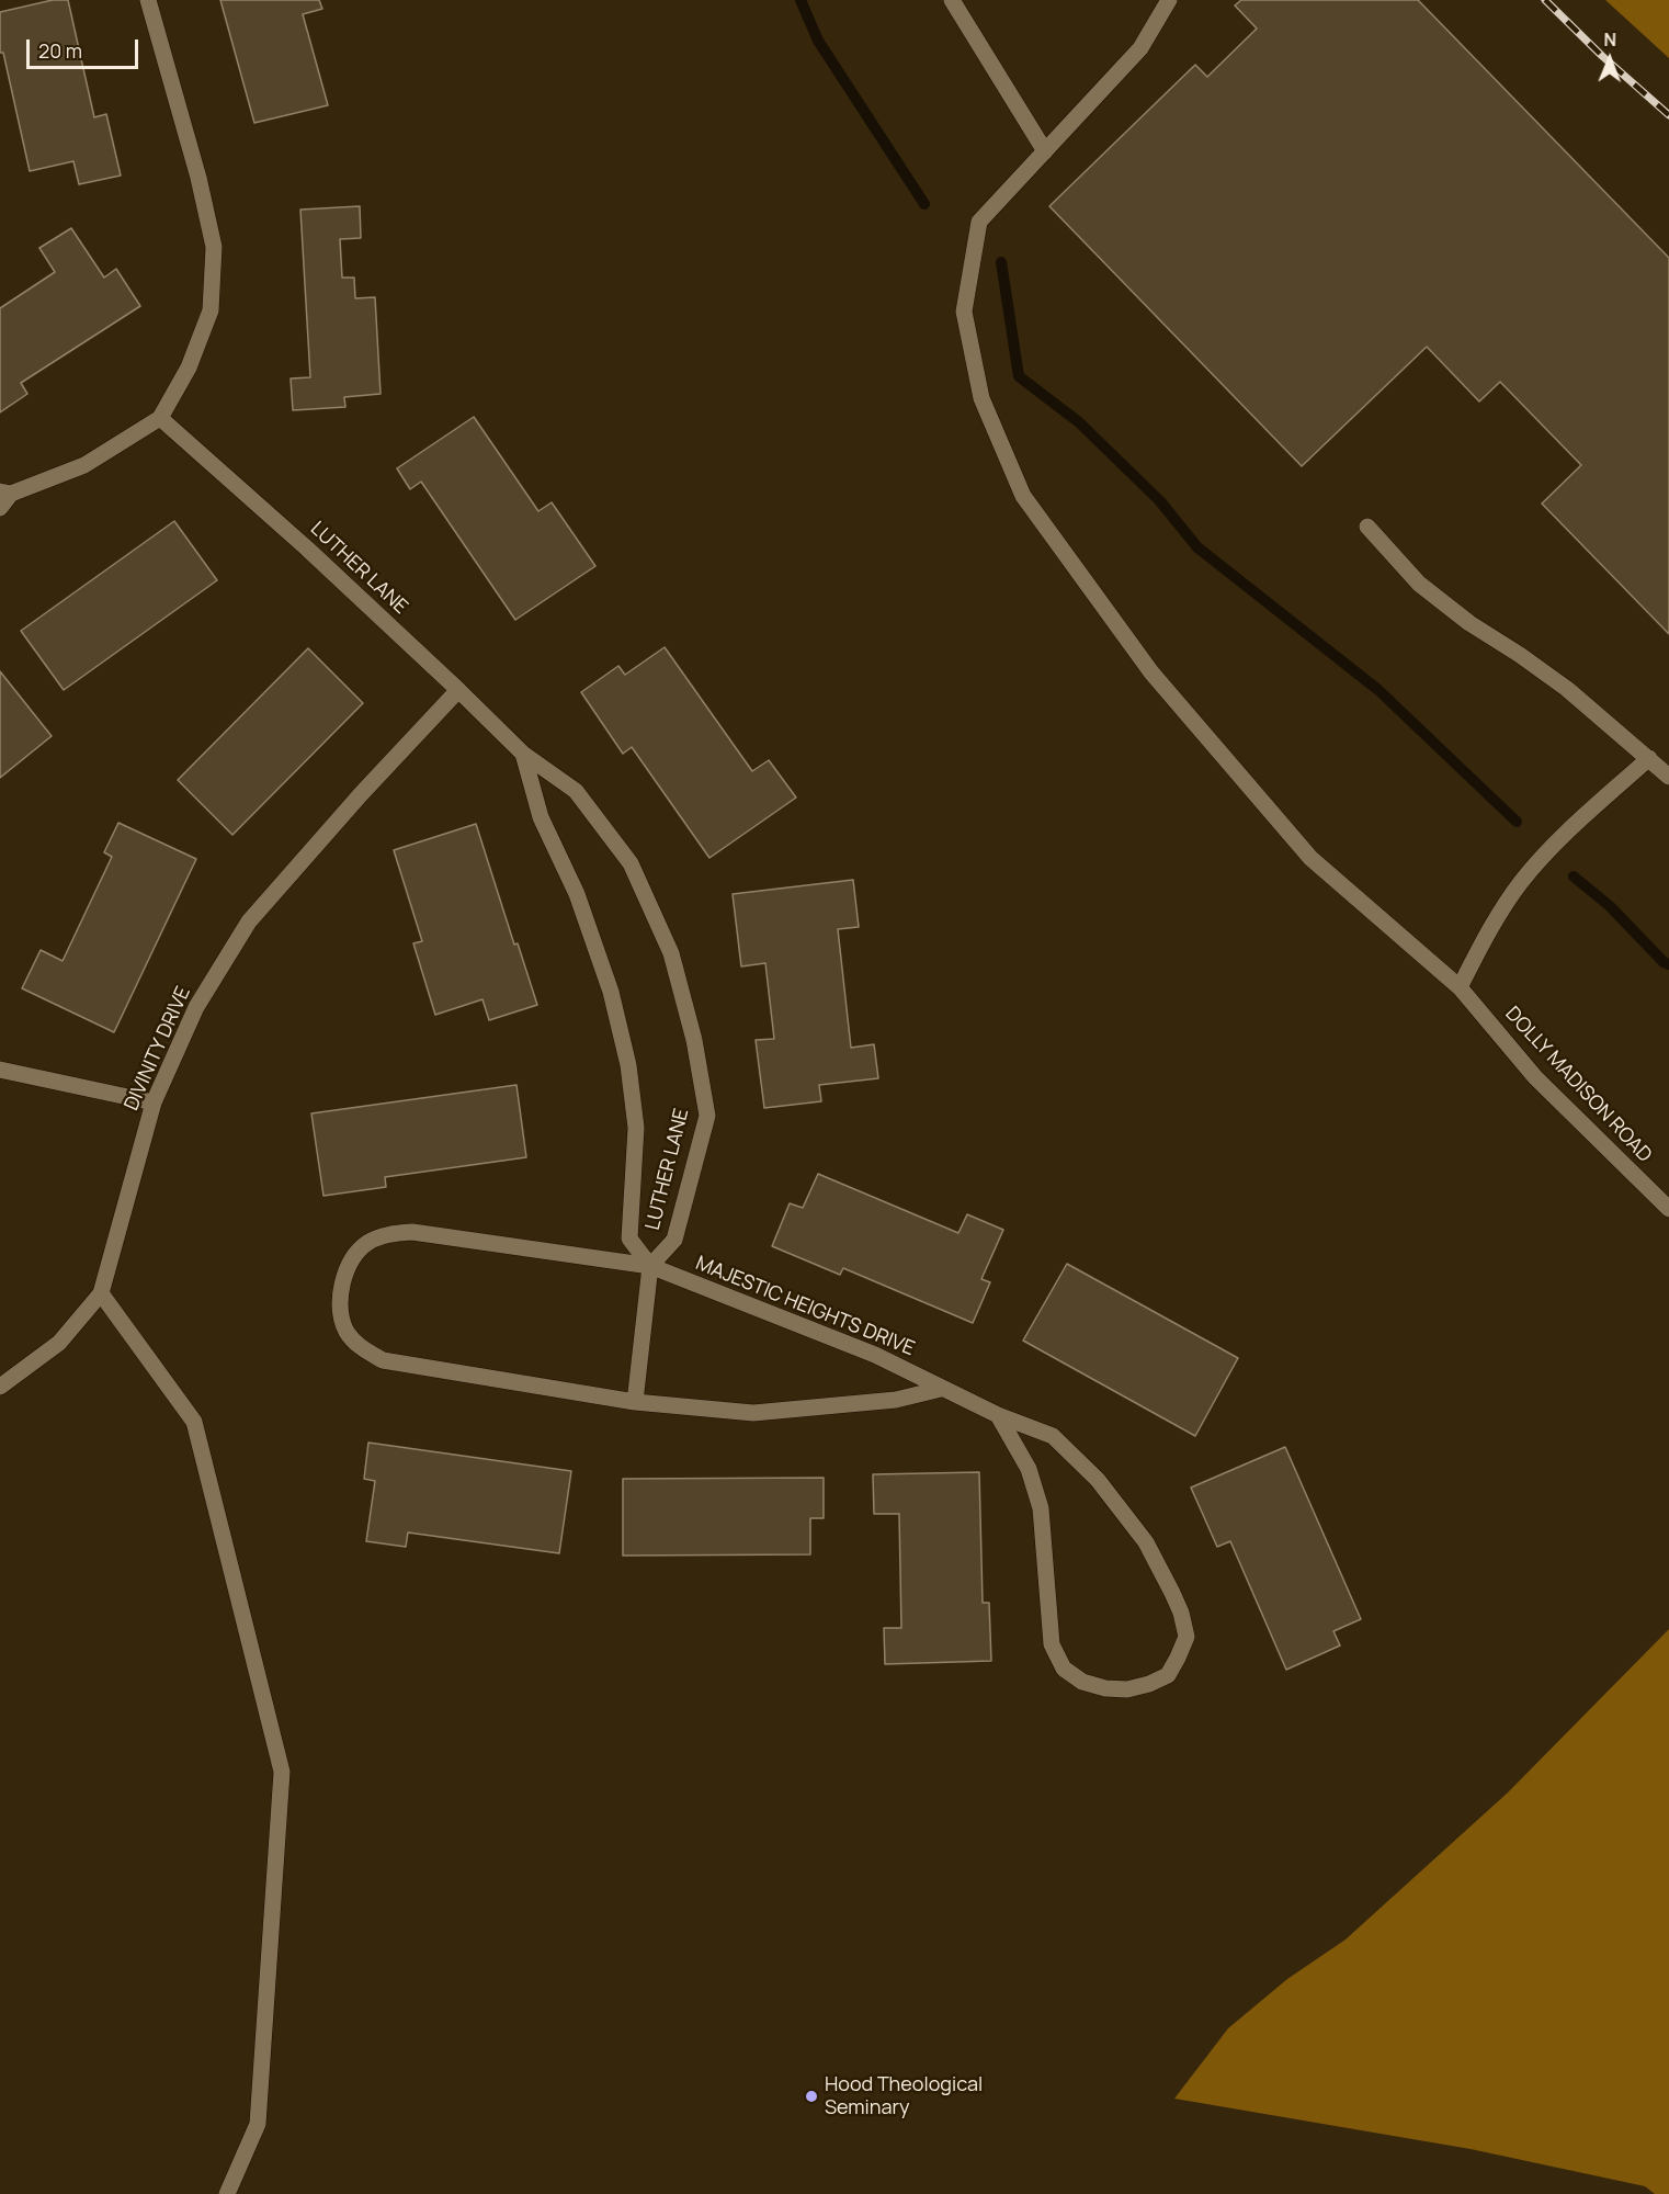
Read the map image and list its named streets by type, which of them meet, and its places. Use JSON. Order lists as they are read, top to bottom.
{
  "streets": {
    "street": [
      "LUTHER LANE",
      "DIVINITY DRIVE",
      "DOLLY MADISON ROAD",
      "MAJESTIC HEIGHTS DRIVE"
    ]
  },
  "crossings": [
    ["LUTHER LANE", "DIVINITY DRIVE"],
    ["LUTHER LANE", "MAJESTIC HEIGHTS DRIVE"]
  ],
  "places": ["Hood Theological Seminary"],
  "scale_bar": "20 m",
  "north": "top"
}
